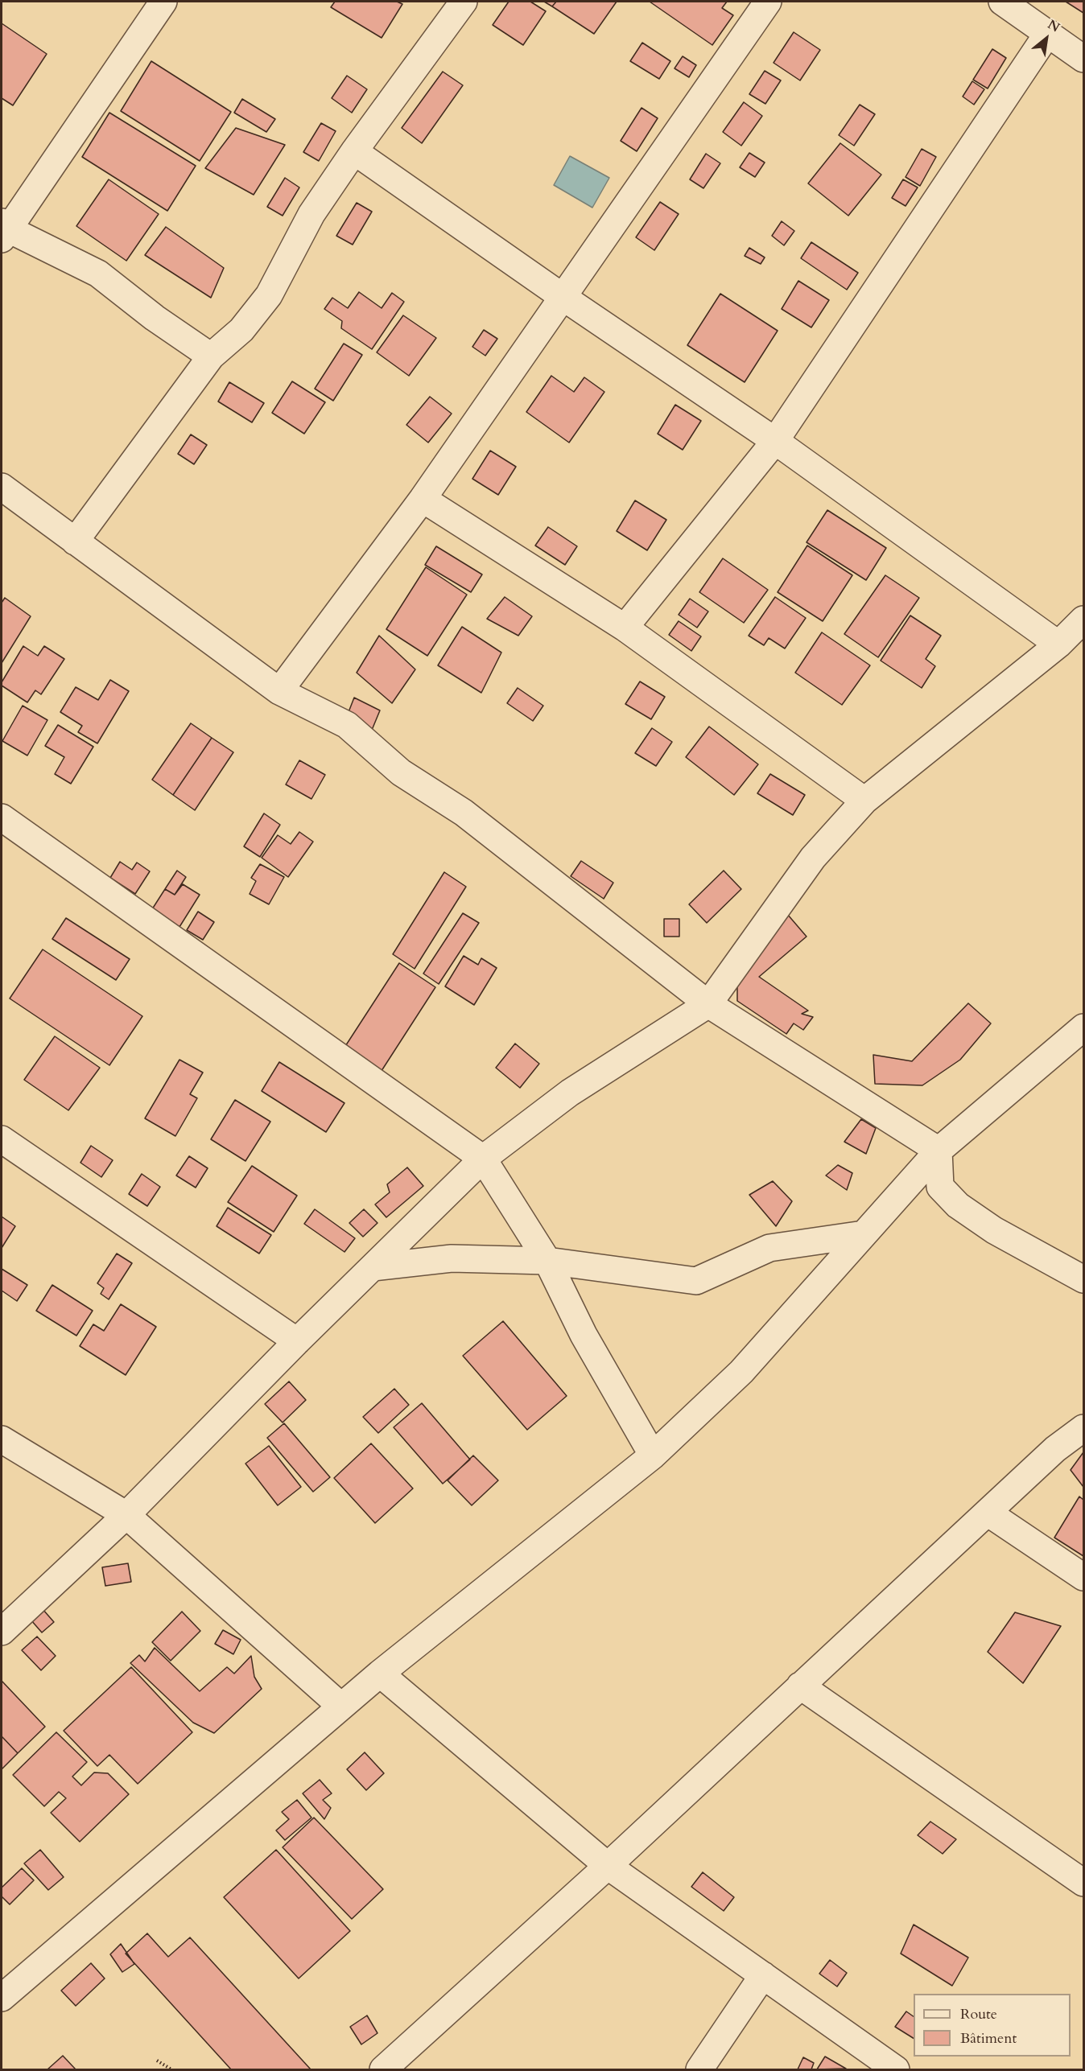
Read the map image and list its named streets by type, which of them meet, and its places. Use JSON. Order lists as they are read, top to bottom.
{
  "legend": ["Route", "Bâtiment"],
  "north": "top right"
}
